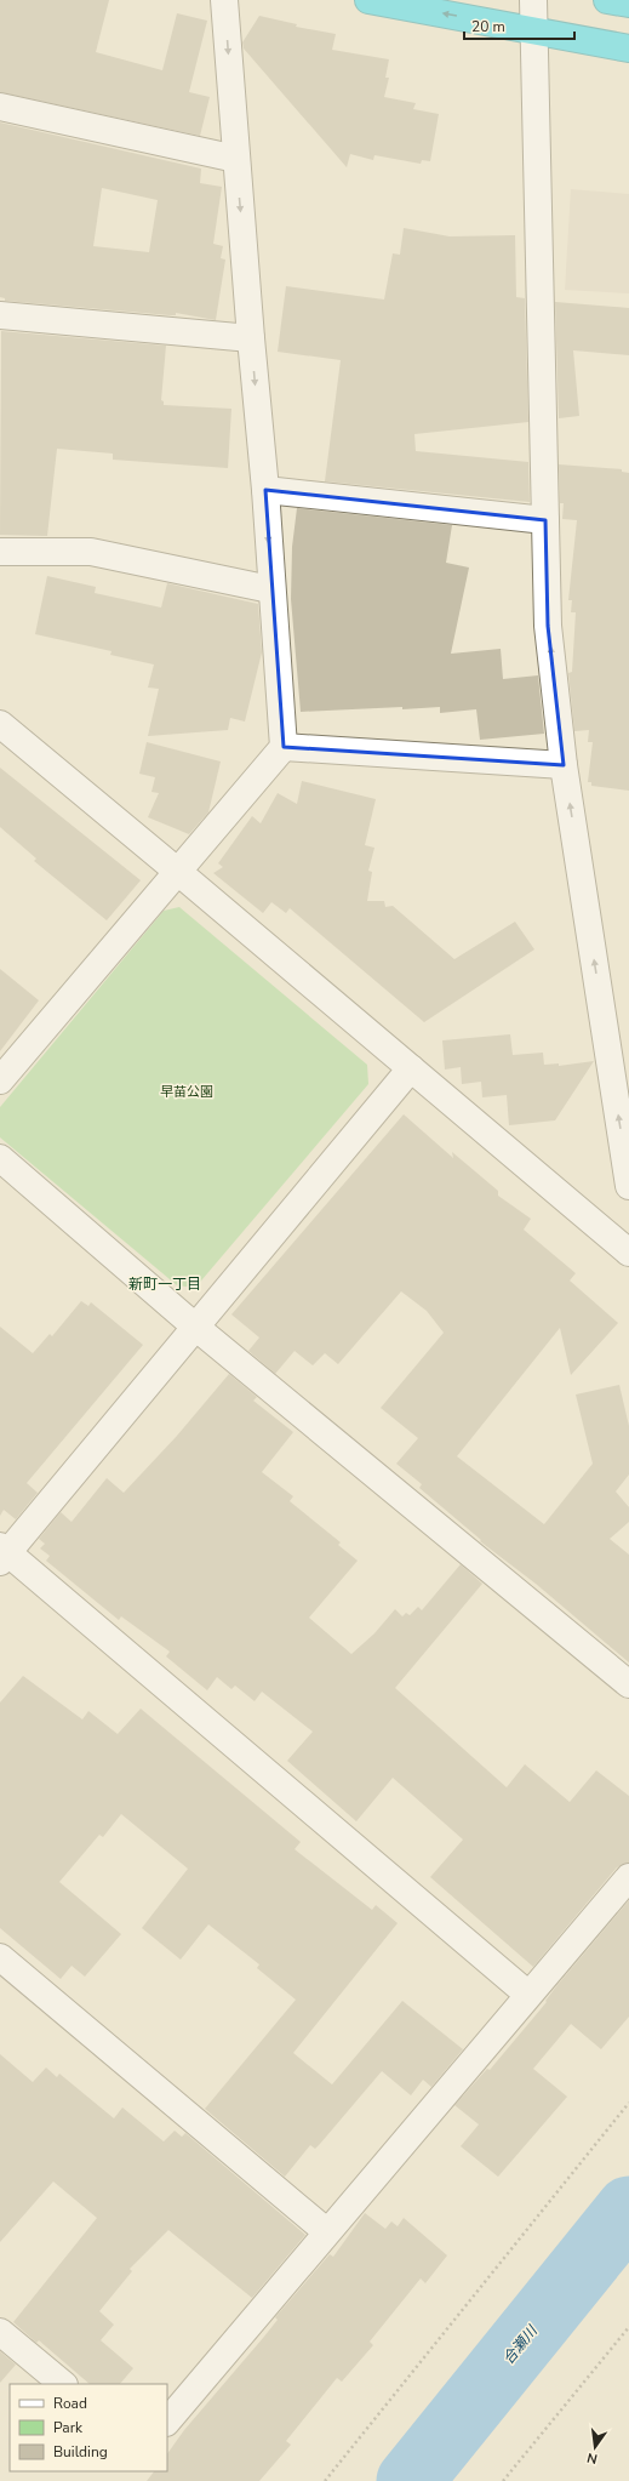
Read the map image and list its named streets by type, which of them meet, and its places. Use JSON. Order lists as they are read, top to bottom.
{
  "districts": ["新町一丁目"],
  "water": ["合瀬川"],
  "parks": ["早苗公園"],
  "legend": ["Road", "Park", "Building"],
  "scale_bar": "20 m",
  "north": "bottom"
}
